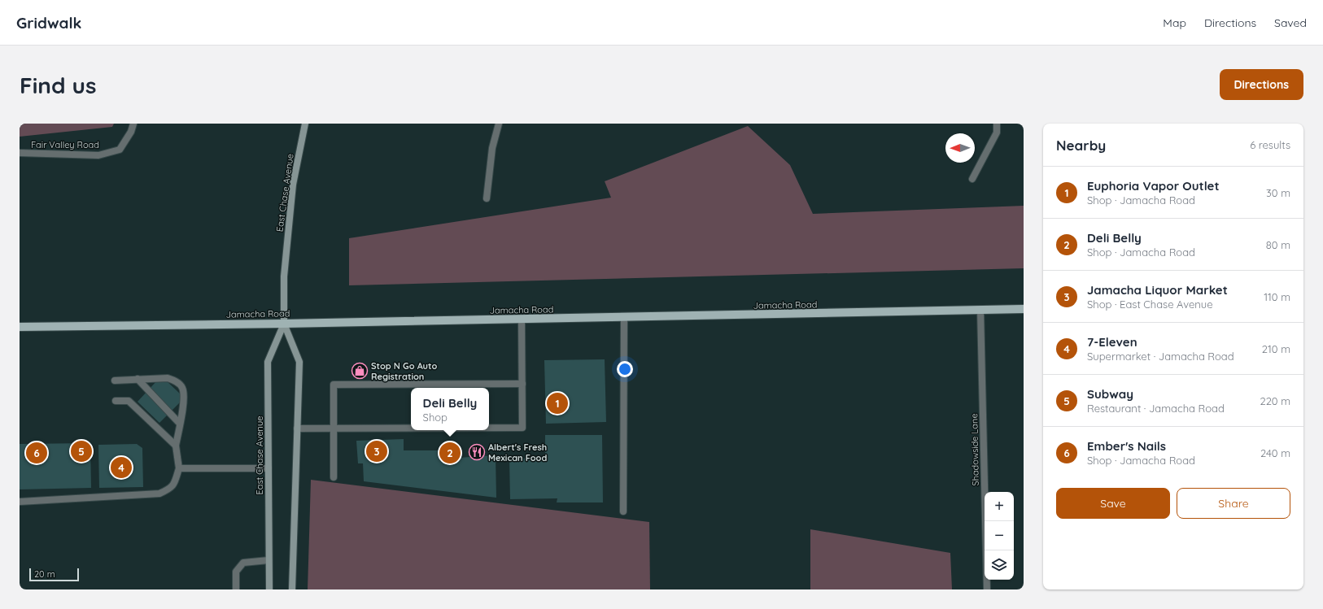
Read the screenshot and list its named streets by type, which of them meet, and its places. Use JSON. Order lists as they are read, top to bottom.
{
  "streets": {
    "main road": ["East Chase Avenue", "Jamacha Road"],
    "street": ["Fair Valley Road", "Shadowside Lane"]
  },
  "crossings": [
    ["East Chase Avenue", "Jamacha Road"],
    ["Jamacha Road", "Shadowside Lane"]
  ],
  "places": {
    "shop": ["Stop N Go Auto Registration"],
    "restaurant": ["Albert's Fresh Mexican Food"]
  },
  "scale_bar": "20 m",
  "north": "left",
  "page": {
    "header": "Gridwalk",
    "nav": ["Map", "Directions", "Saved"],
    "buttons": [
      "Directions",
      ["Save", "Share"]
    ],
    "title": "Find us",
    "heading": ["Nearby", "6 results"],
    "list": [
      {
        "mark": "1",
        "name": "Euphoria Vapor Outlet",
        "note": "Shop · Jamacha Road",
        "value": "30 m"
      },
      {
        "mark": "2",
        "name": "Deli Belly",
        "note": "Shop · Jamacha Road",
        "value": "80 m"
      },
      {
        "mark": "3",
        "name": "Jamacha Liquor Market",
        "note": "Shop · East Chase Avenue",
        "value": "110 m"
      },
      {
        "mark": "4",
        "name": "7-Eleven",
        "note": "Supermarket · Jamacha Road",
        "value": "210 m"
      },
      {
        "mark": "5",
        "name": "Subway",
        "note": "Restaurant · Jamacha Road",
        "value": "220 m"
      },
      {
        "mark": "6",
        "name": "Ember's Nails",
        "note": "Shop · Jamacha Road",
        "value": "240 m"
      }
    ],
    "popup": ["Deli Belly", "Shop"],
    "pins": [
      "1",
      "3",
      "5",
      "2",
      "6",
      "4"
    ],
    "map_buttons": ["+", "−"],
    "scale": "20 m"
  }
}
